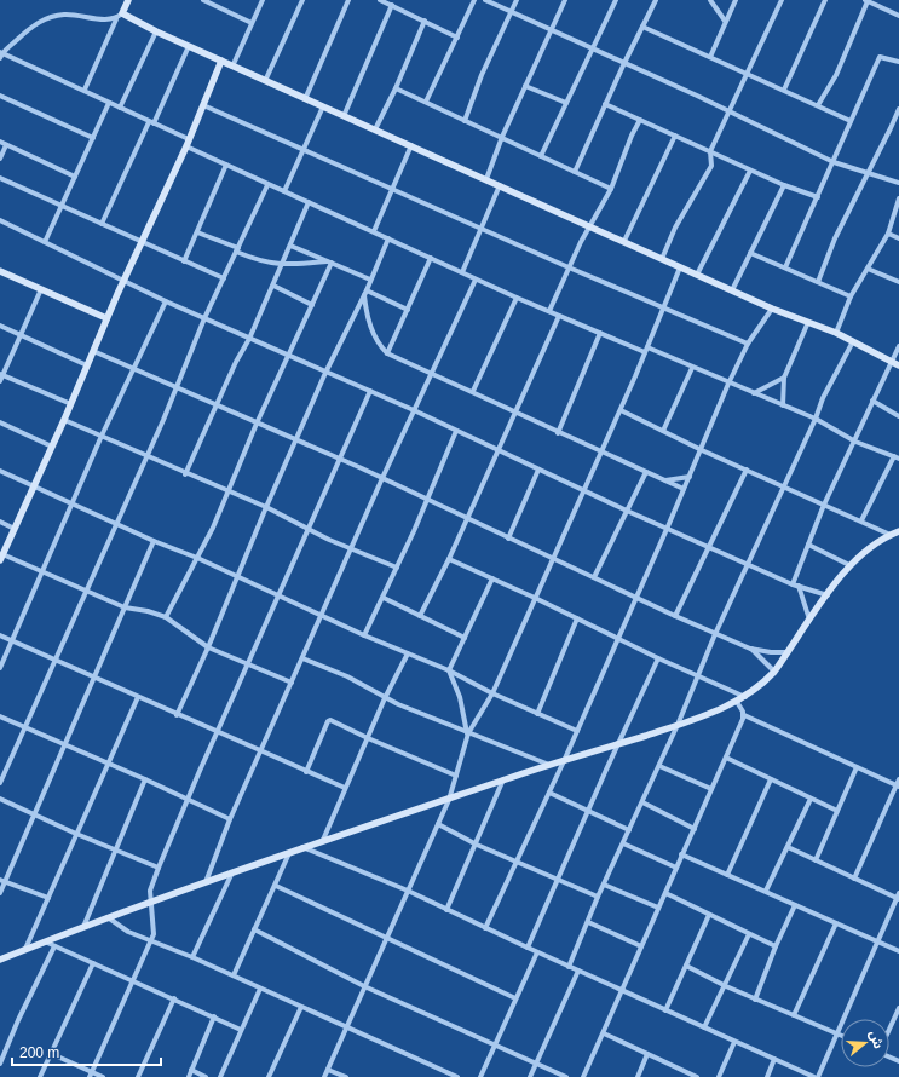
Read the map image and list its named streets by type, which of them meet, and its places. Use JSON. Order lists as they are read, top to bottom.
{
  "scale_bar": "200 m",
  "north": "right"
}
